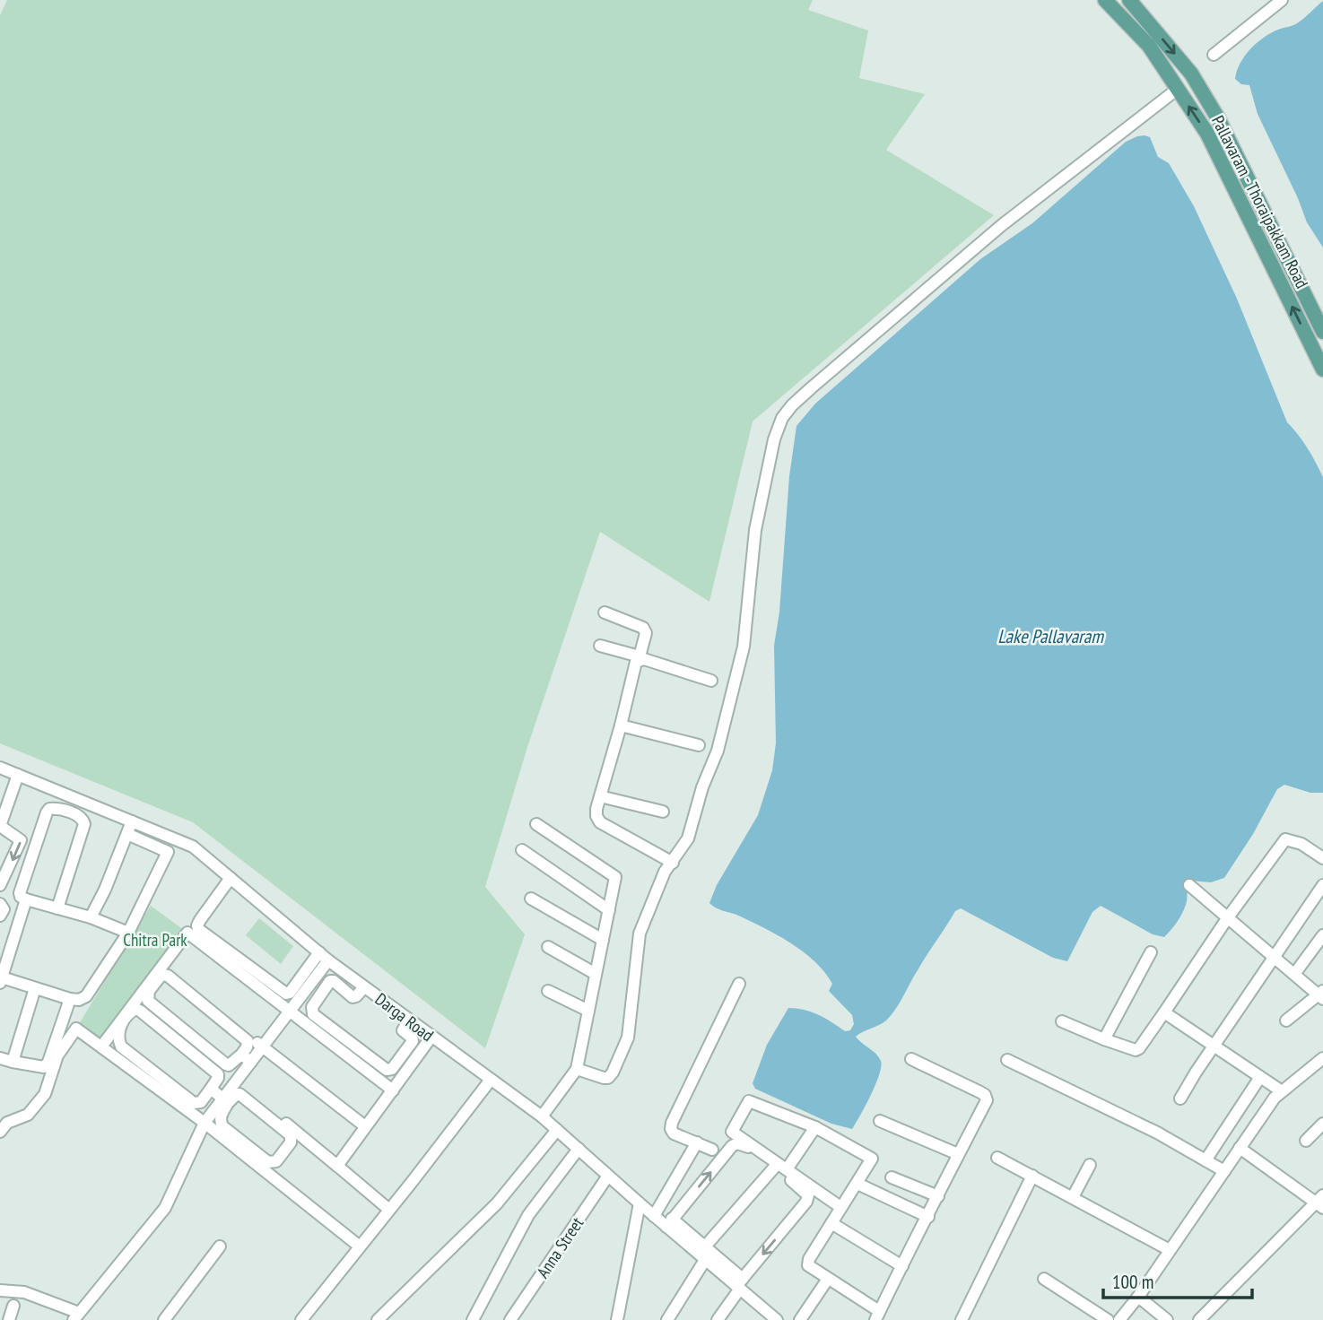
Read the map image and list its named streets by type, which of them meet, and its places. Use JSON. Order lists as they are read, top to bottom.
{
  "streets": {
    "main road": ["Pallavaram - Thoraipakkam Road"],
    "street": ["Darga Road", "Anna Street"]
  },
  "crossings": [
    ["Darga Road", "Anna Street"]
  ],
  "water": ["Lake Pallavaram"],
  "parks": ["Chitra Park"],
  "scale_bar": "100 m"
}
